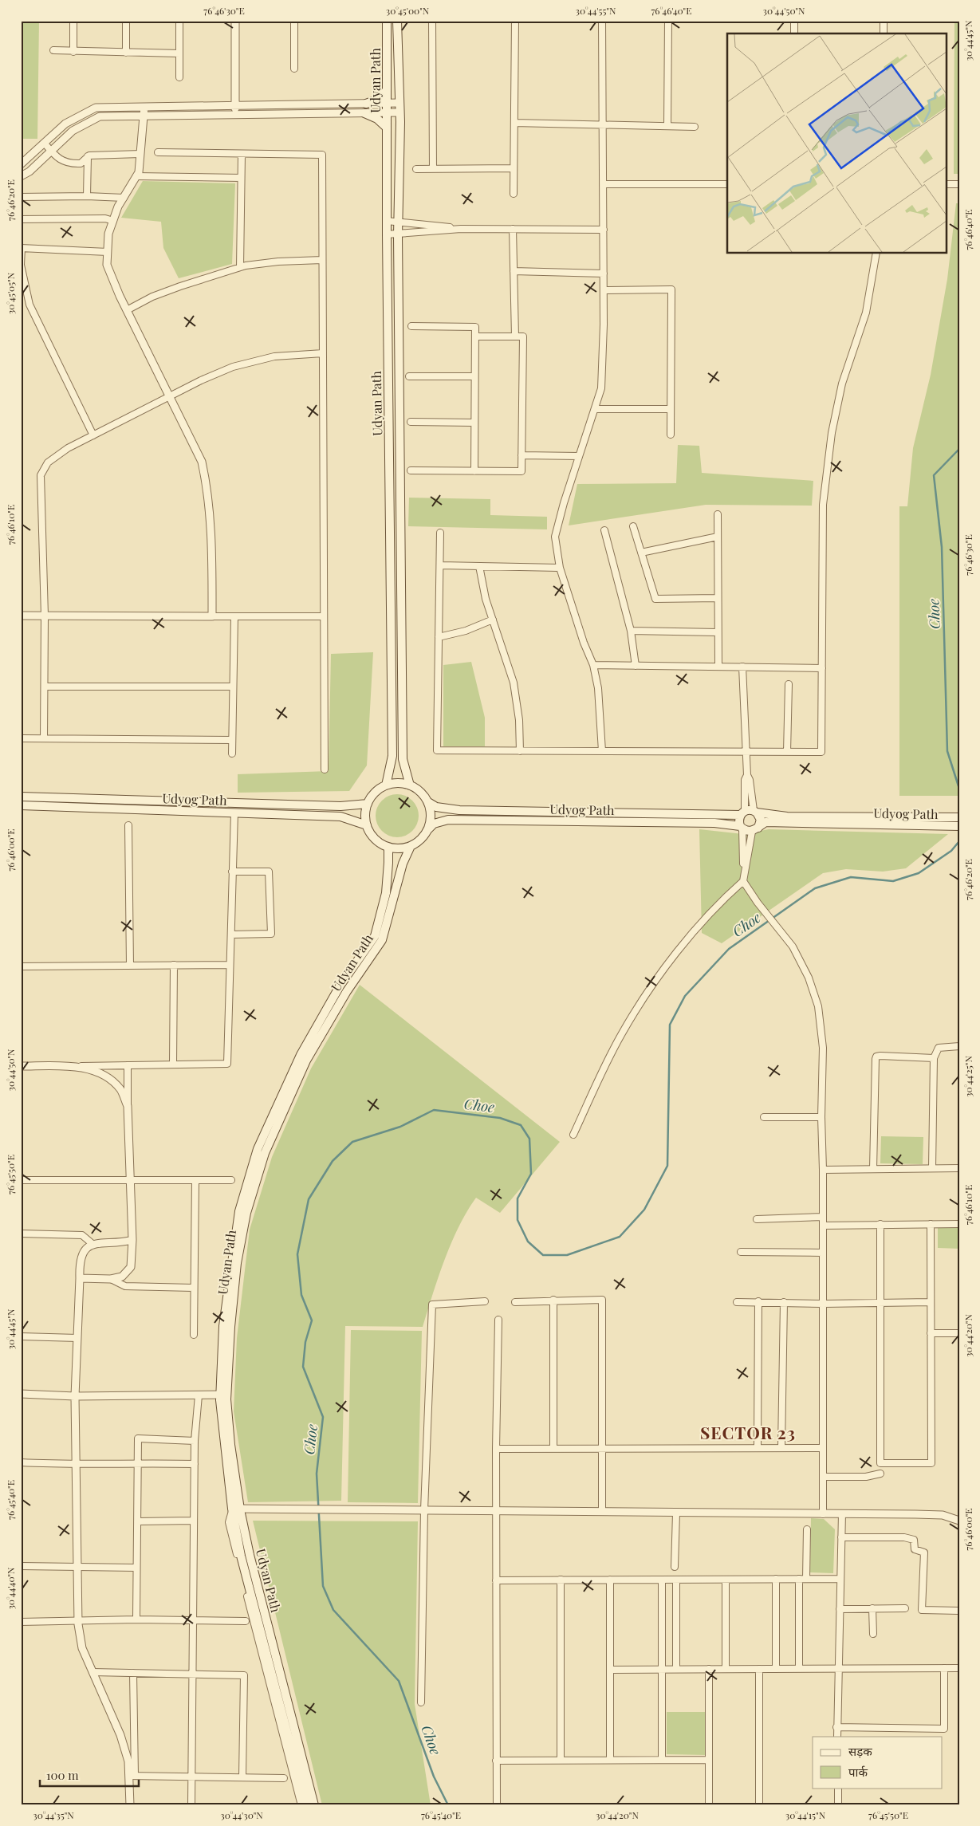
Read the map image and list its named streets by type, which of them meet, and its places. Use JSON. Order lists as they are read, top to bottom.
{
  "streets": {
    "main road": ["Udyan Path", "Udyog Path"]
  },
  "crossings": [
    ["Udyan Path", "Udyog Path"]
  ],
  "districts": ["SECTOR 23"],
  "water": ["Choe"],
  "legend": ["सड़क", "पार्क"],
  "scale_bar": "100 m",
  "coordinates": [
    "76°46'30\"E",
    "30°45'00\"N",
    "30°44'55\"N",
    "76°46'40\"E",
    "30°44'50\"N",
    "30°44'45\"N",
    "76°46'20\"E",
    "30°45'05\"N",
    "76°46'10\"E",
    "76°46'00\"E",
    "30°44'25\"N",
    "76°45'50\"E",
    "30°44'20\"N",
    "76°45'40\"E",
    "30°44'40\"N",
    "30°44'35\"N",
    "30°44'30\"N",
    "30°44'15\"N"
  ]
}
